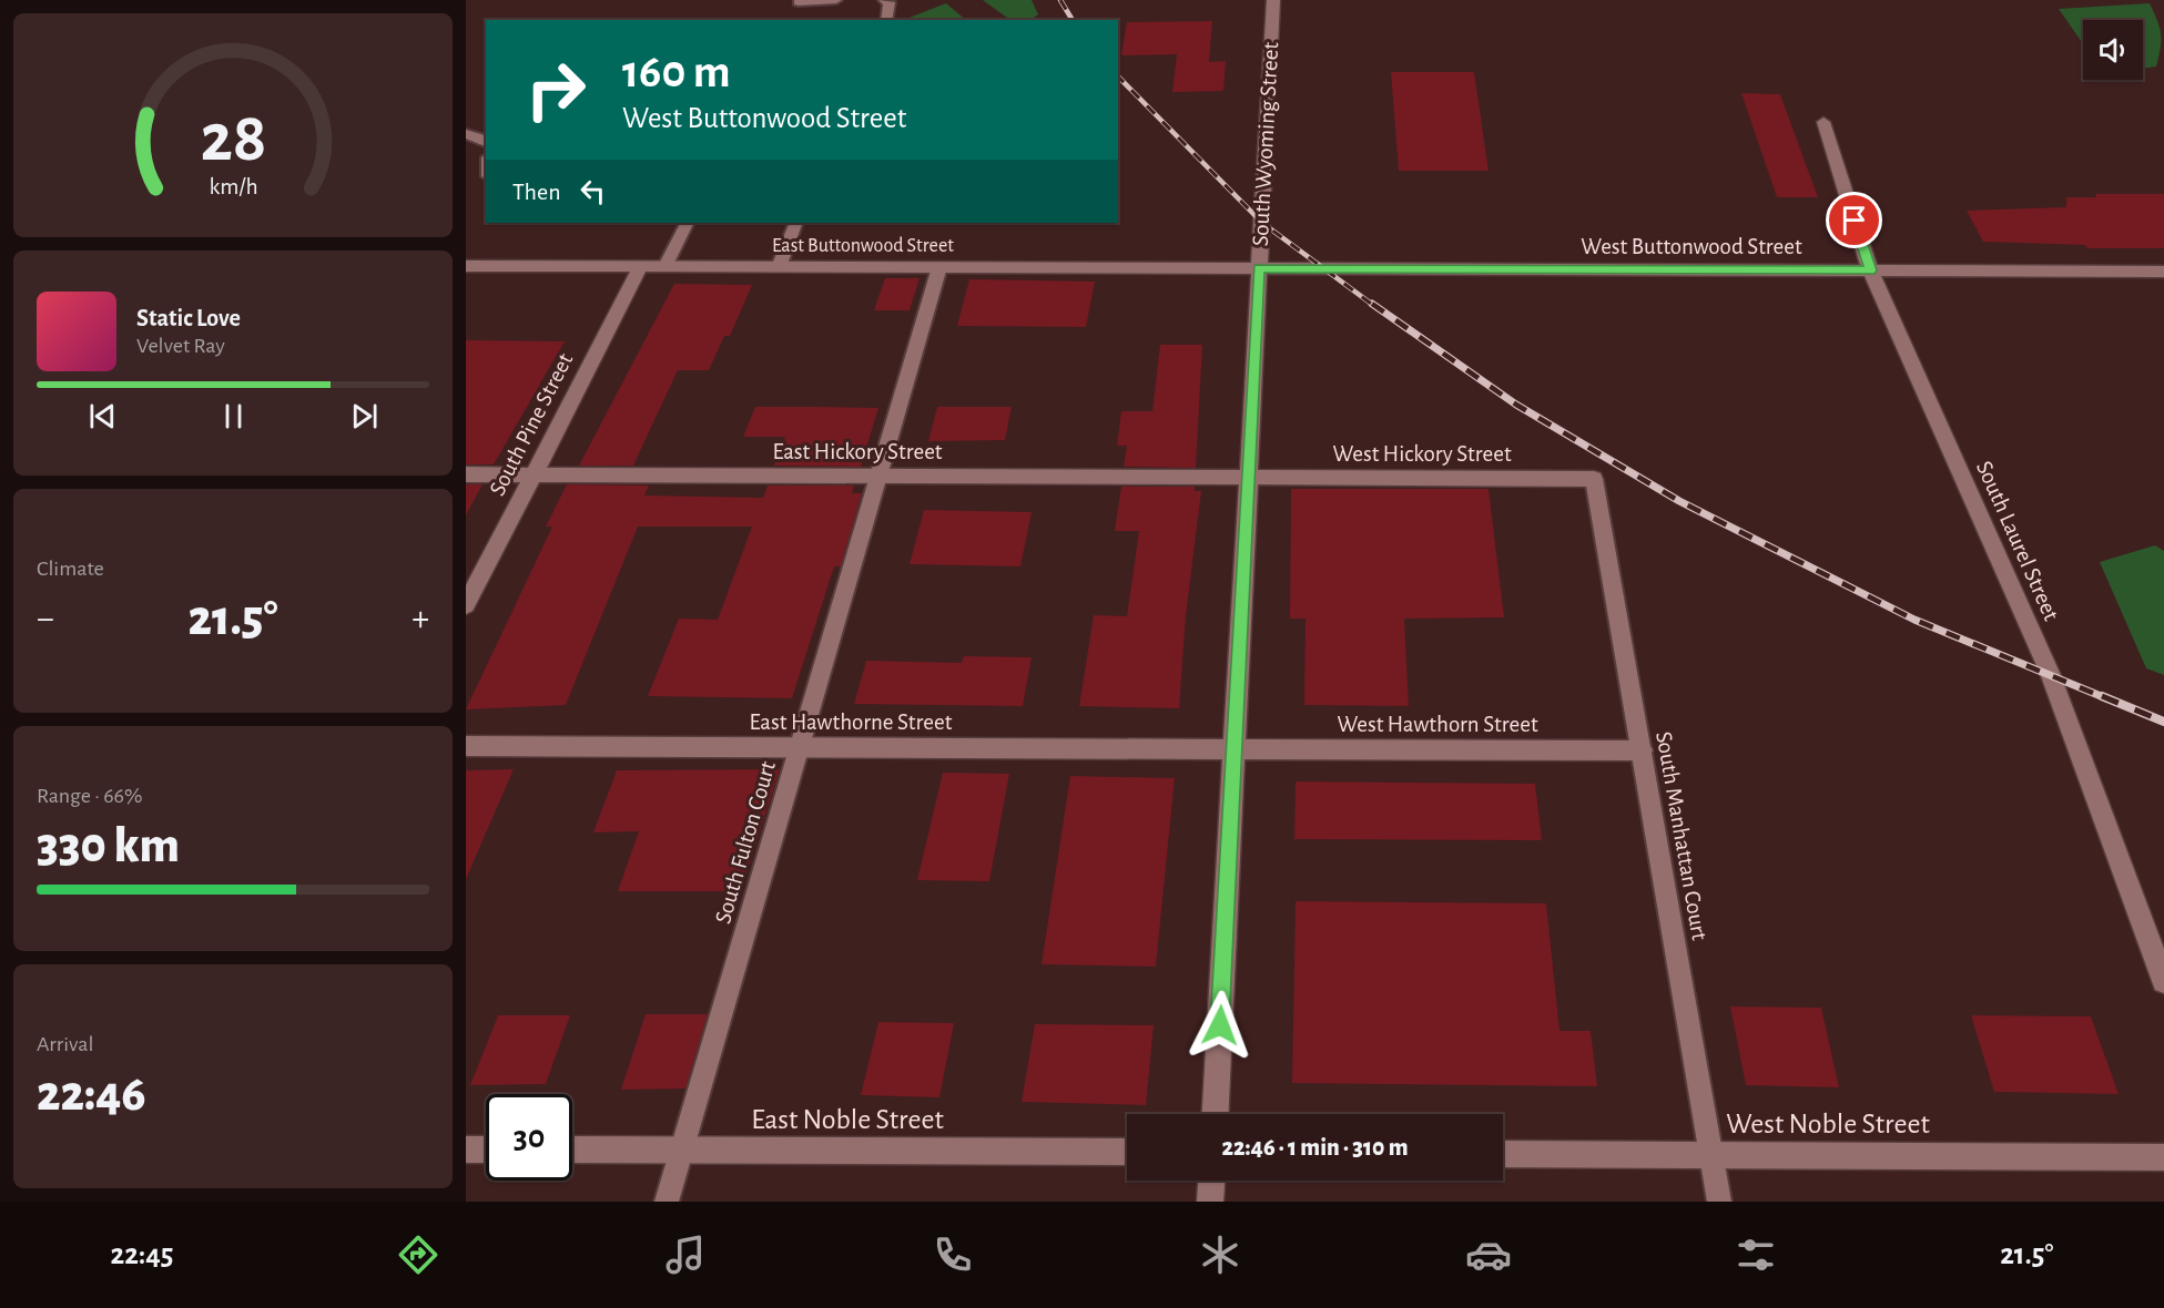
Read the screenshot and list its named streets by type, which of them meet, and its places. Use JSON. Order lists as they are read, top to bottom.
{
  "streets": {
    "street": [
      "South Wyoming Street",
      "East Buttonwood Street",
      "West Buttonwood Street",
      "South Pine Street",
      "East Hickory Street",
      "West Hickory Street",
      "South Laurel Street",
      "East Hawthorne Street",
      "West Hawthorn Street",
      "East Noble Street",
      "West Noble Street"
    ],
    "lane": ["South Manhattan Court", "South Fulton Court"]
  },
  "crossings": [
    ["South Wyoming Street", "East Buttonwood Street"],
    ["South Wyoming Street", "West Buttonwood Street"],
    ["South Wyoming Street", "East Hickory Street"],
    ["South Wyoming Street", "West Hickory Street"],
    ["South Wyoming Street", "East Hawthorne Street"],
    ["South Wyoming Street", "West Hawthorn Street"],
    ["East Buttonwood Street", "West Buttonwood Street"],
    ["East Buttonwood Street", "South Pine Street"],
    ["East Buttonwood Street", "South Fulton Court"],
    ["West Buttonwood Street", "South Laurel Street"],
    ["South Pine Street", "East Hickory Street"],
    ["East Hickory Street", "West Hickory Street"],
    ["East Hickory Street", "South Fulton Court"],
    ["West Hickory Street", "South Manhattan Court"],
    ["East Hawthorne Street", "West Hawthorn Street"],
    ["East Hawthorne Street", "South Fulton Court"],
    ["West Hawthorn Street", "South Manhattan Court"],
    ["South Manhattan Court", "West Noble Street"],
    ["South Fulton Court", "East Noble Street"]
  ],
  "page": {
    "turn": ["160 m", "West Buttonwood Street"],
    "then": "Then",
    "song": ["Static Love", "Velvet Ray"],
    "tile": [
      "Climate",
      ["Range · 66%", "330 km"],
      ["Arrival", "22:46"]
    ],
    "heat": ["−", "21.5°", "+"],
    "limit": "30",
    "trip": "22:46 · 1 min · 310 m",
    "tabs": ["22:45", "21.5°"],
    "gauge": ["28", "km/h"]
  }
}
